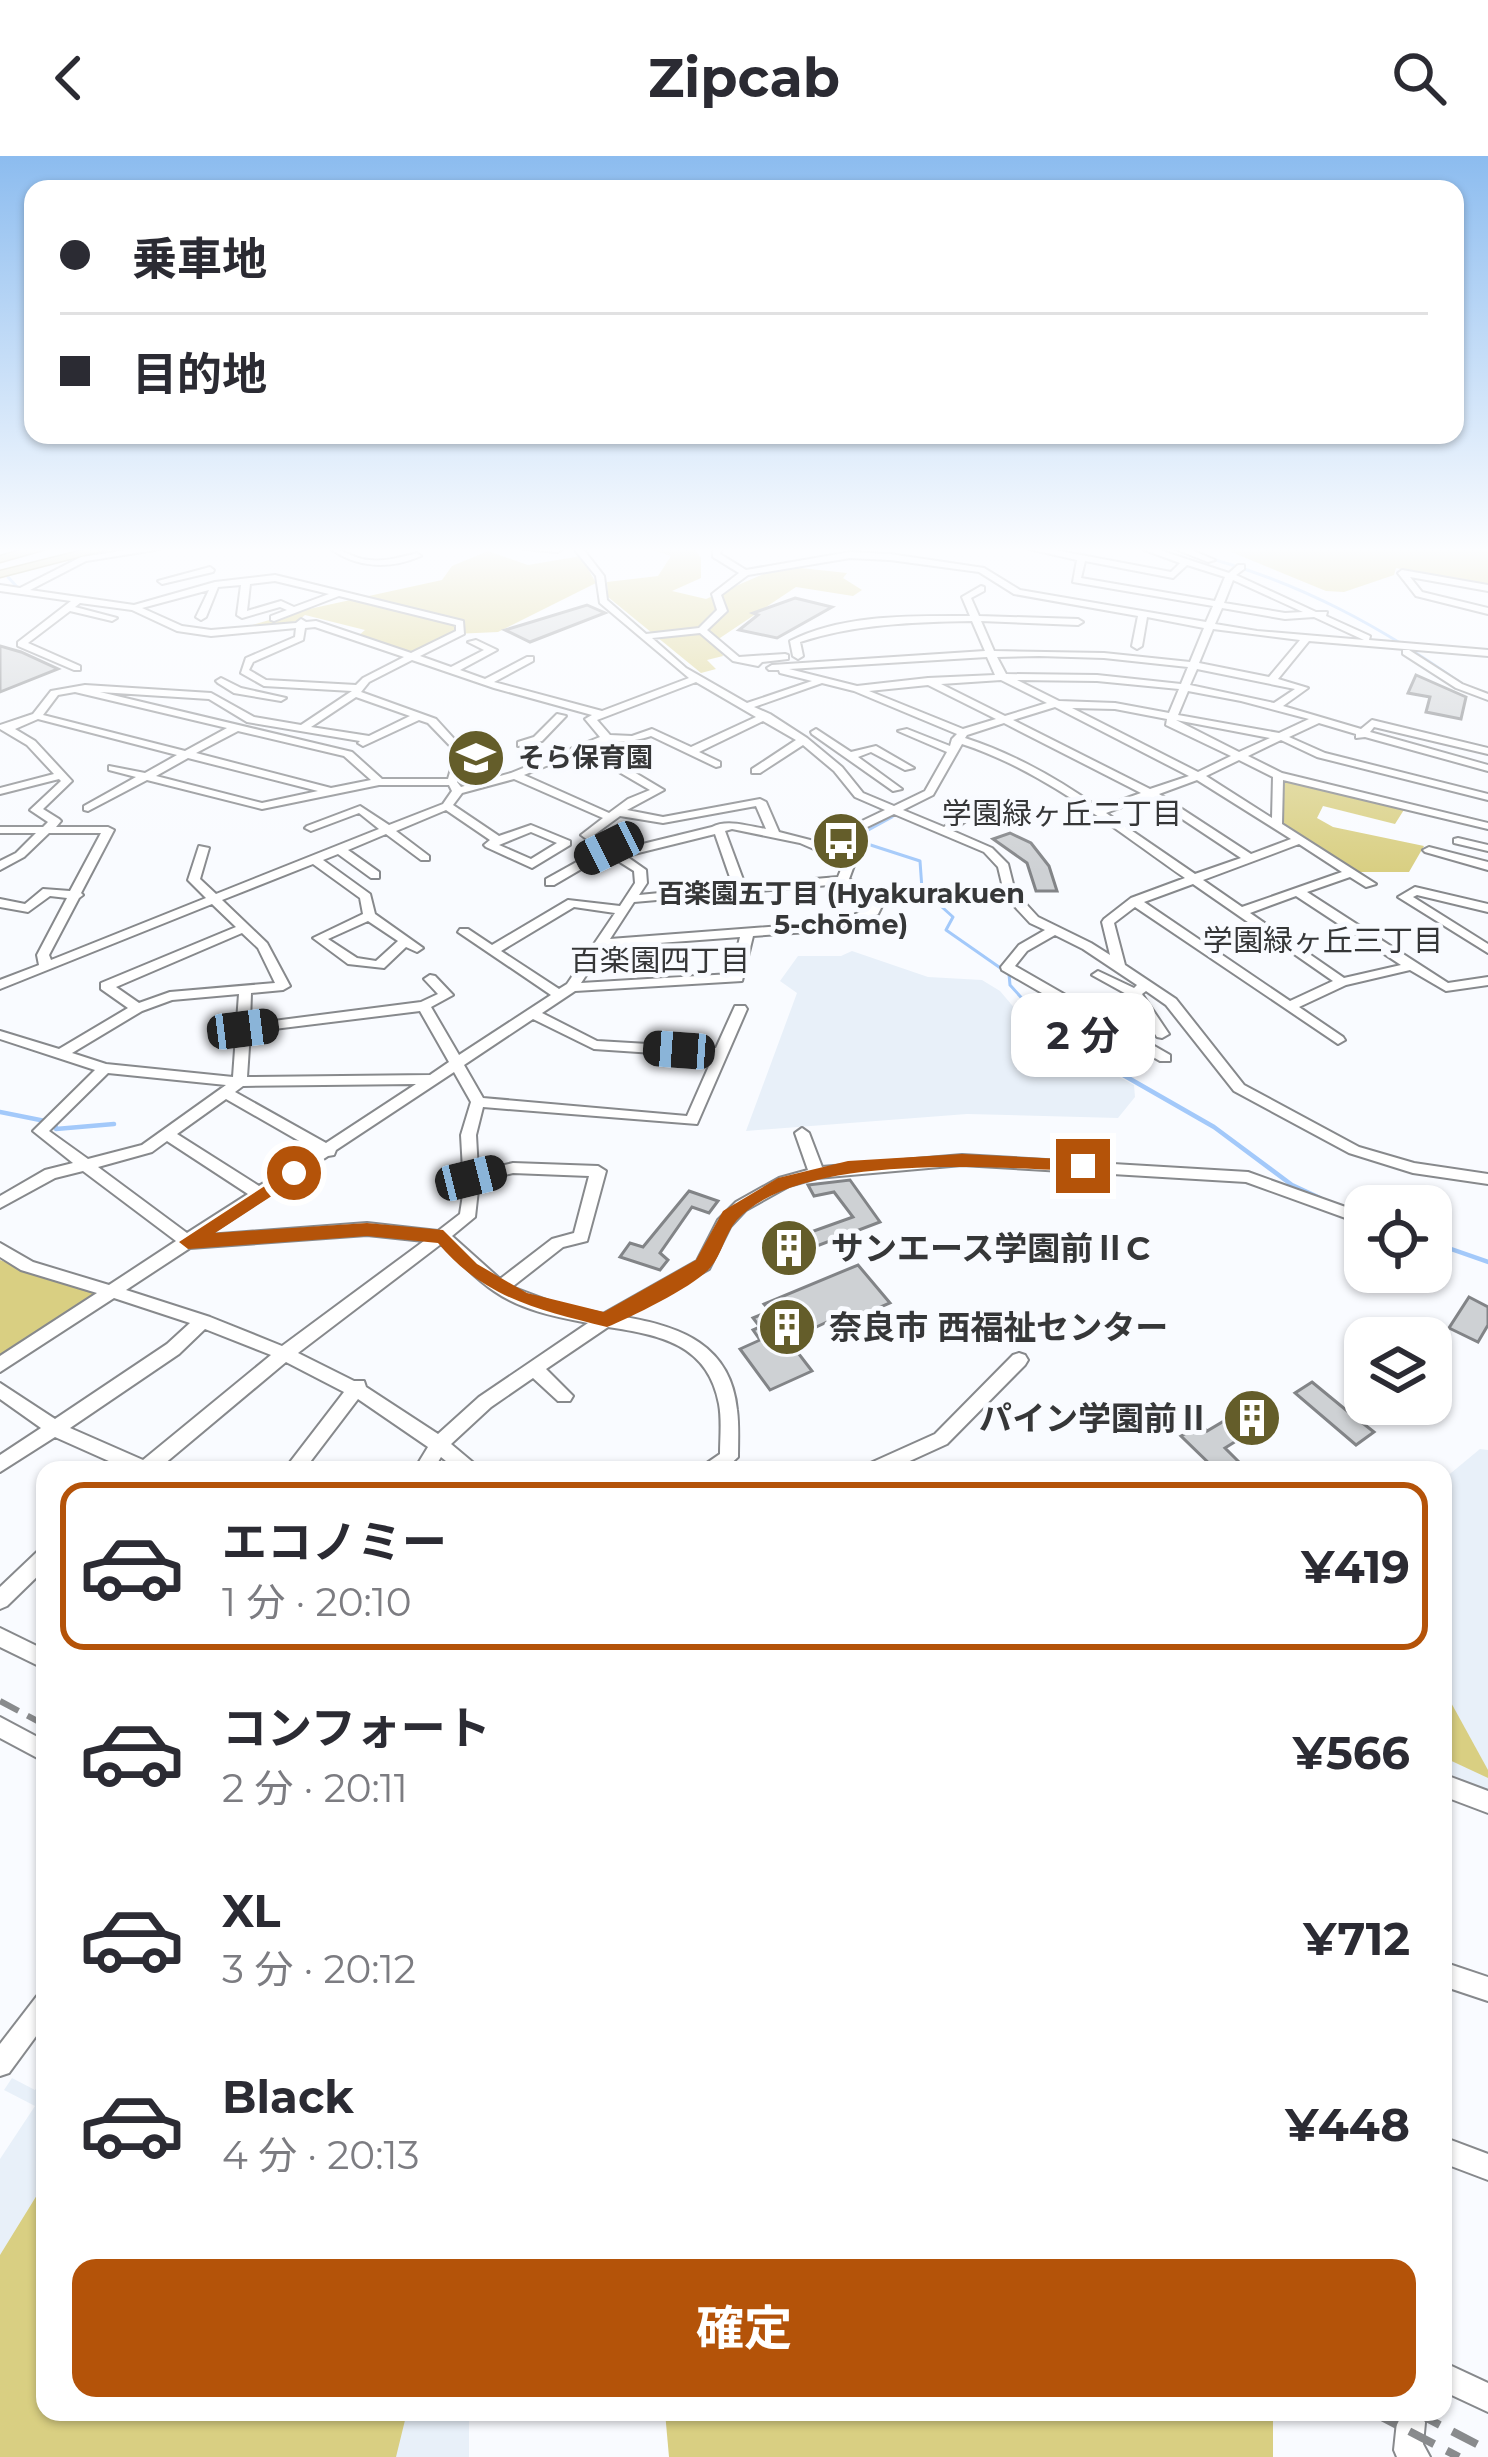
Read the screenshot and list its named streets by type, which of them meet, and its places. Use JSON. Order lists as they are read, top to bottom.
{
  "districts": ["学園緑ヶ丘二丁目", "学園緑ヶ丘三丁目", "百楽園四丁目"],
  "places": {
    "school or university": ["そら保育園"],
    "bus stop": ["百楽園五丁目 (Hyakurakuen 5-chōme)"],
    "building": ["サンエース学園前ⅡC", "奈良市 西福祉センター", "パイン学園前Ⅱ"]
  },
  "page": {
    "header": "Zipcab",
    "banner": ["乗車地", "目的地"],
    "bubble": "2 分",
    "list": [
      {
        "name": "エコノミー",
        "note": "1 分 · 20:10",
        "value": "¥419"
      },
      {
        "name": "コンフォート",
        "note": "2 分 · 20:11",
        "value": "¥566"
      },
      {
        "name": "XL",
        "note": "3 分 · 20:12",
        "value": "¥712"
      },
      {
        "name": "Black",
        "note": "4 分 · 20:13",
        "value": "¥448"
      }
    ],
    "buttons": "確定"
  }
}
